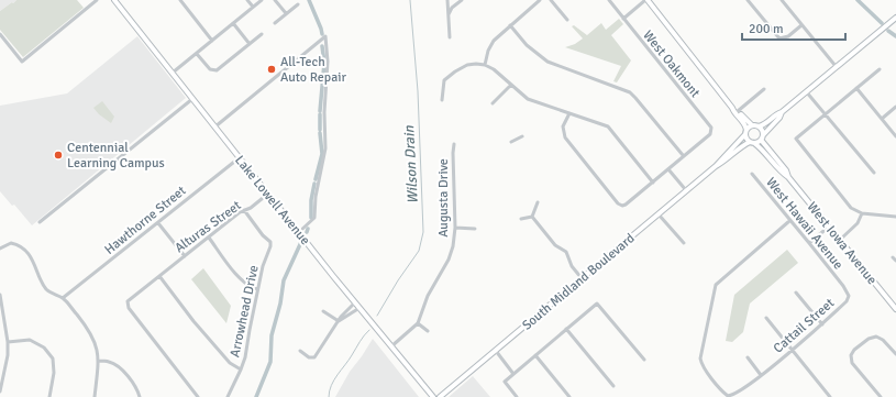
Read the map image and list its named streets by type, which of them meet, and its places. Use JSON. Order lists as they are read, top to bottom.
{
  "streets": {
    "main road": ["Lake Lowell Avenue", "West Iowa Avenue", "South Midland Boulevard"],
    "street": [
      "West Oakmont",
      "Augusta Drive",
      "Hawthorne Street",
      "West Hawaii Avenue",
      "Alturas Street",
      "Arrowhead Drive",
      "Cattail Street"
    ]
  },
  "crossings": [
    ["Augusta Drive", "Lake Lowell Avenue"],
    ["Lake Lowell Avenue", "Hawthorne Street"],
    ["Lake Lowell Avenue", "Alturas Street"],
    ["West Hawaii Avenue", "Cattail Street"],
    ["Alturas Street", "Arrowhead Drive"],
    ["West Iowa Avenue", "South Midland Boulevard"]
  ],
  "water": ["Wilson Drain"],
  "places": ["All-Tech Auto Repair", "Centennial Learning Campus"],
  "scale_bar": "200 m"
}
